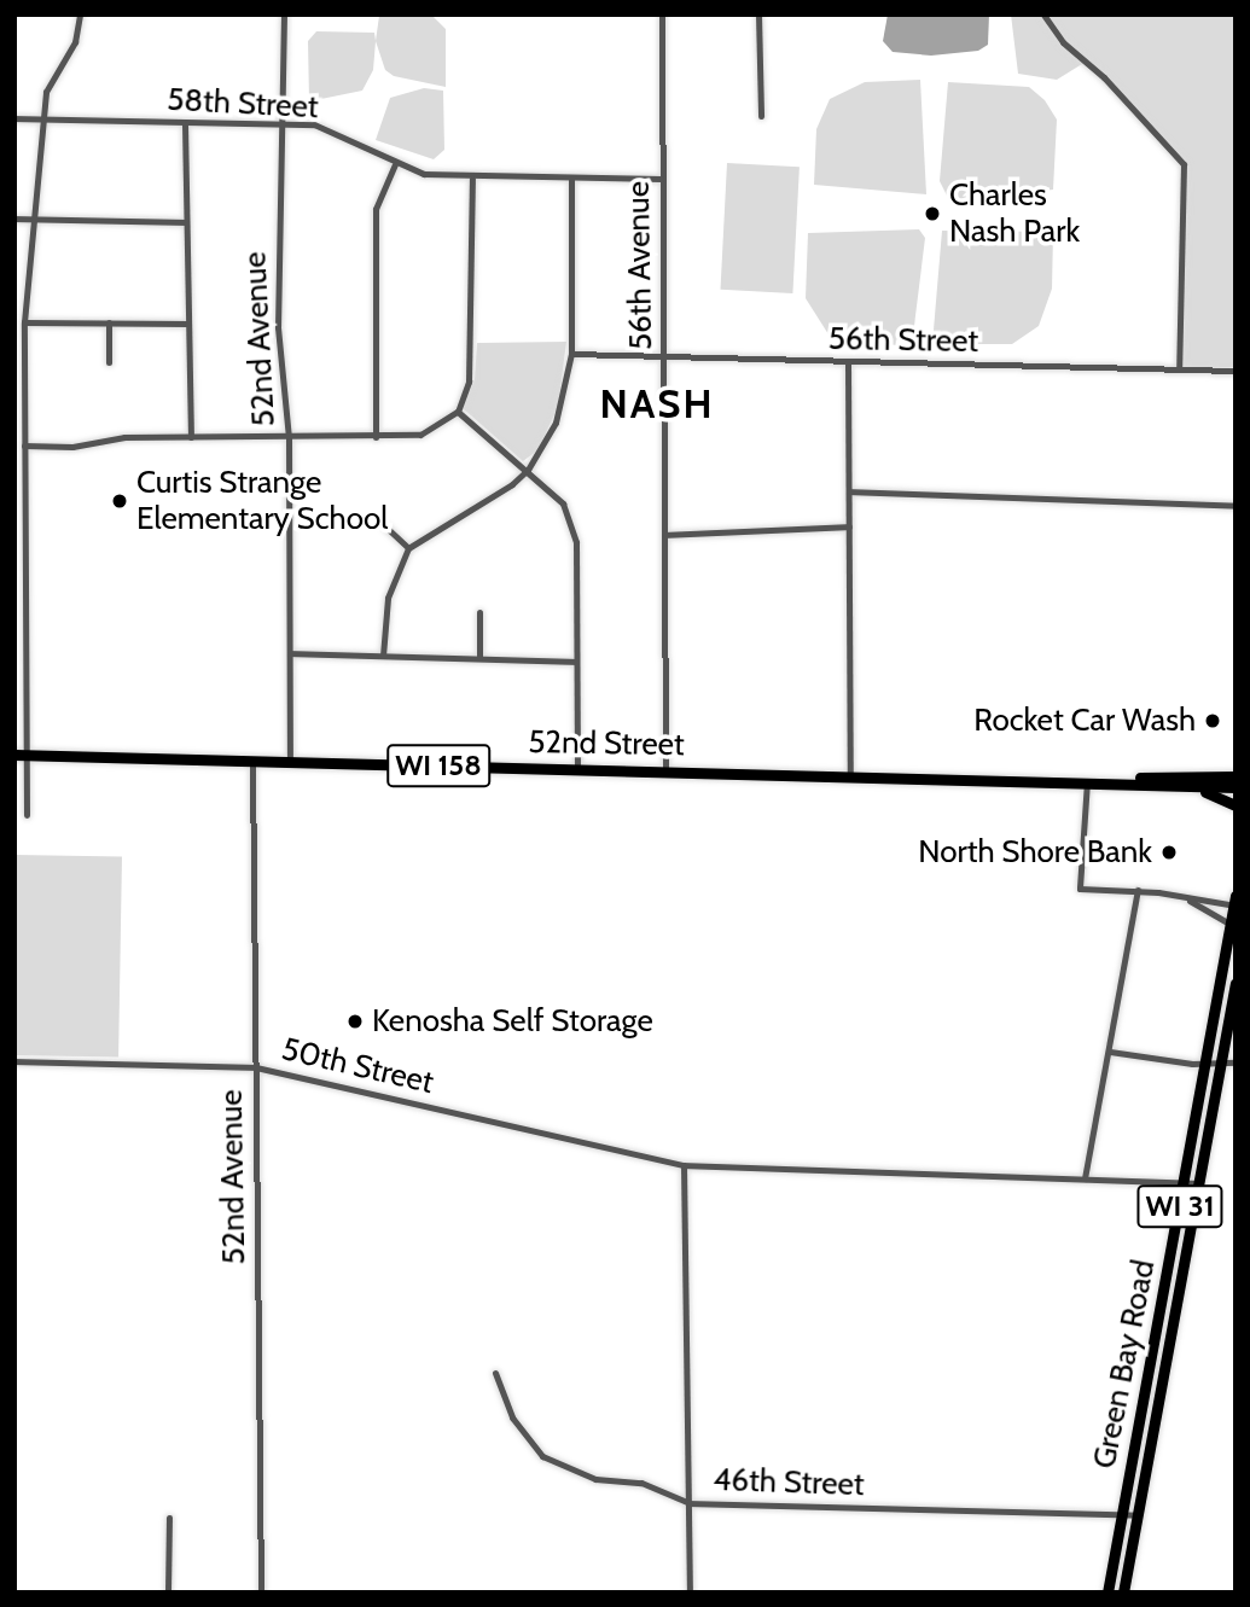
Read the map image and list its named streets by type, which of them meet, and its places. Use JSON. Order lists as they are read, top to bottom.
{
  "streets": {
    "main road": [
      "52nd Street",
      "WI 158",
      "WI 31",
      "Green Bay Road"
    ],
    "street": [
      "58th Street",
      "56th Avenue",
      "52nd Avenue",
      "56th Street",
      "50th Street",
      "46th Street"
    ]
  },
  "crossings": [
    ["58th Street", "56th Avenue"],
    ["58th Street", "52nd Avenue"],
    ["56th Avenue", "56th Street"],
    ["56th Avenue", "52nd Street"],
    ["52nd Avenue", "52nd Street"],
    ["52nd Avenue", "50th Street"],
    ["50th Street", "Green Bay Road"],
    ["Green Bay Road", "46th Street"]
  ],
  "districts": ["NASH"],
  "places": [
    "Charles Nash Park",
    "Curtis Strange Elementary School",
    "Rocket Car Wash",
    "North Shore Bank",
    "Kenosha Self Storage"
  ]
}
